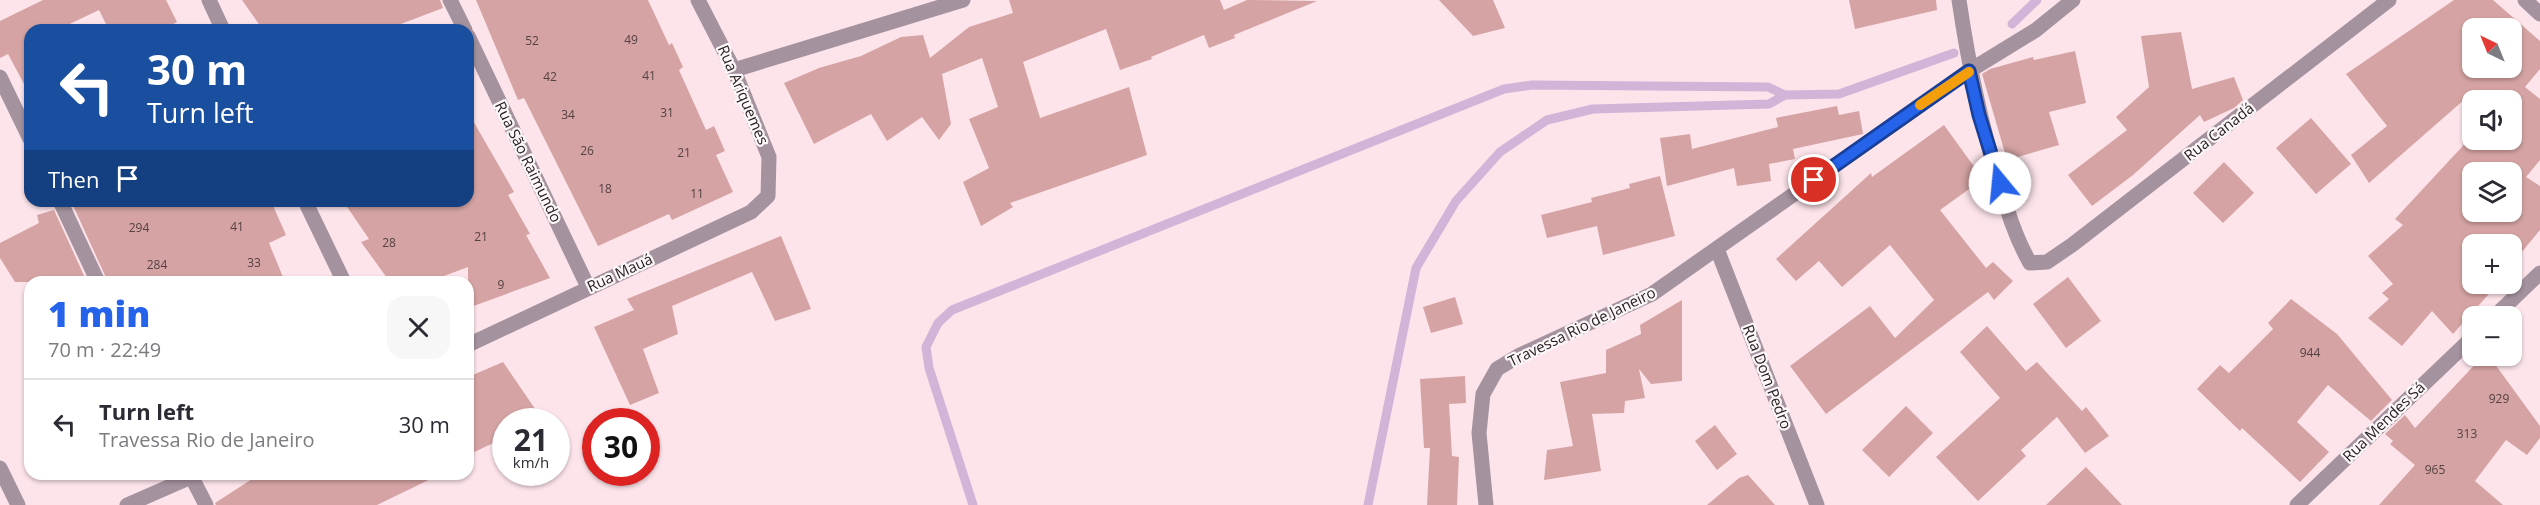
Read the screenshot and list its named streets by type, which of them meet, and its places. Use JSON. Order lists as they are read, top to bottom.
{
  "streets": {
    "street": [
      "Rua Ariquemes",
      "Rua Canadá",
      "Rua São Raimundo",
      "Rua Mauá",
      "Travessa Rio de Janeiro",
      "Rua Dom Pedro",
      "Rua Mendes Sá"
    ]
  },
  "crossings": [
    ["Rua Ariquemes", "Rua Mauá"],
    ["Rua Canadá", "Travessa Rio de Janeiro"],
    ["Rua São Raimundo", "Rua Mauá"],
    ["Travessa Rio de Janeiro", "Rua Dom Pedro"]
  ],
  "house_numbers": [
    "49",
    "52",
    "41",
    "42",
    "31",
    "34",
    "26",
    "21",
    "18",
    "11",
    "41",
    "294",
    "21",
    "28",
    "33",
    "284",
    "9",
    "944",
    "929",
    "313",
    "965"
  ],
  "north": "top left",
  "page": {
    "map_buttons": ["+", "−"],
    "turn": ["30 m", "Turn left"],
    "then": "Then",
    "heading": ["1 min", "70 m · 22:49"],
    "list": [
      {
        "name": "Turn left",
        "note": "Travessa Rio de Janeiro",
        "value": "30 m"
      }
    ],
    "speed": "21 km/h",
    "limit": "30"
  }
}
